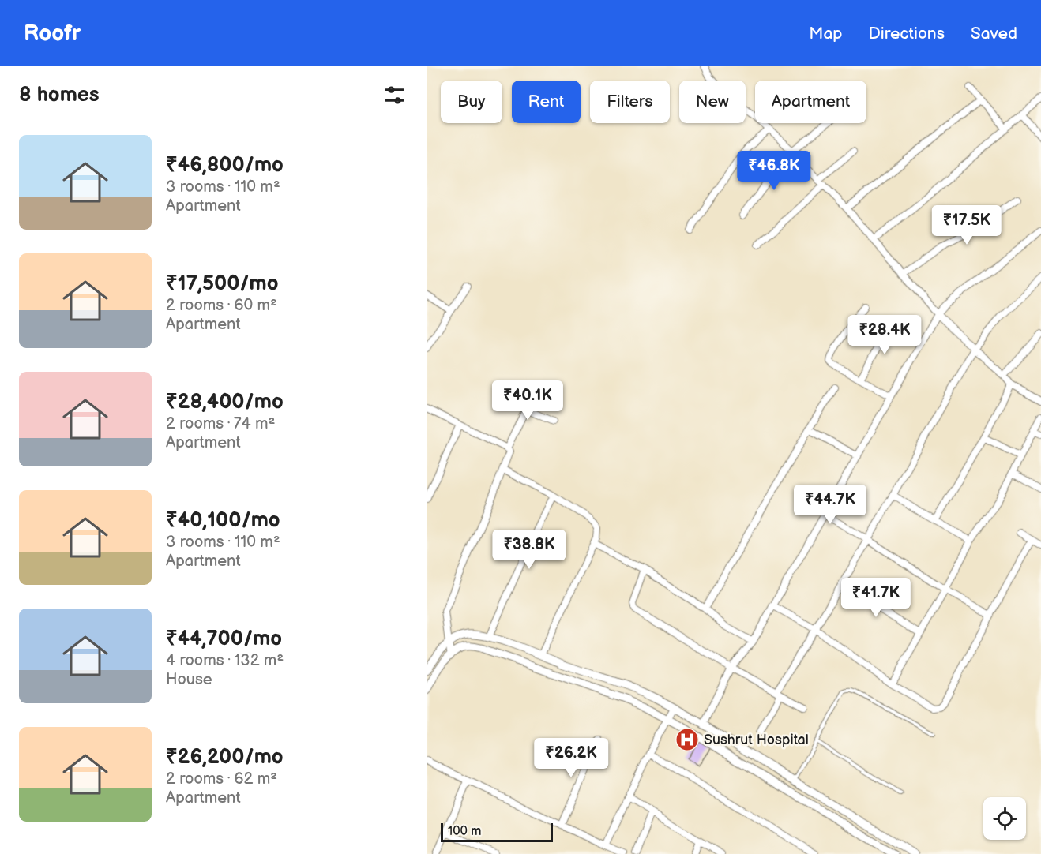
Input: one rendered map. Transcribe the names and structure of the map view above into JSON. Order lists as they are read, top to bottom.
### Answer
{
  "places": {
    "hospital": ["Sushrut Hospital"]
  },
  "scale_bar": "100 m",
  "page": {
    "header": "Roofr",
    "nav": ["Map", "Directions", "Saved"],
    "heading": "8 homes",
    "chip": [
      "Buy",
      "Rent",
      "Filters",
      "New",
      "Apartment"
    ],
    "list": [
      {
        "name": "₹46,800/mo",
        "note": "3 rooms · 110 m² · Apartment"
      },
      {
        "name": "₹17,500/mo",
        "note": "2 rooms · 60 m² · Apartment"
      },
      {
        "name": "₹28,400/mo",
        "note": "2 rooms · 74 m² · Apartment"
      },
      {
        "name": "₹40,100/mo",
        "note": "3 rooms · 110 m² · Apartment"
      },
      {
        "name": "₹44,700/mo",
        "note": "4 rooms · 132 m² · House"
      },
      {
        "name": "₹26,200/mo",
        "note": "2 rooms · 62 m² · Apartment"
      }
    ],
    "price": [
      "₹46.8K",
      "₹17.5K",
      "₹28.4K",
      "₹40.1K",
      "₹44.7K",
      "₹38.8K",
      "₹41.7K",
      "₹26.2K"
    ],
    "scale": "100 m"
  }
}
